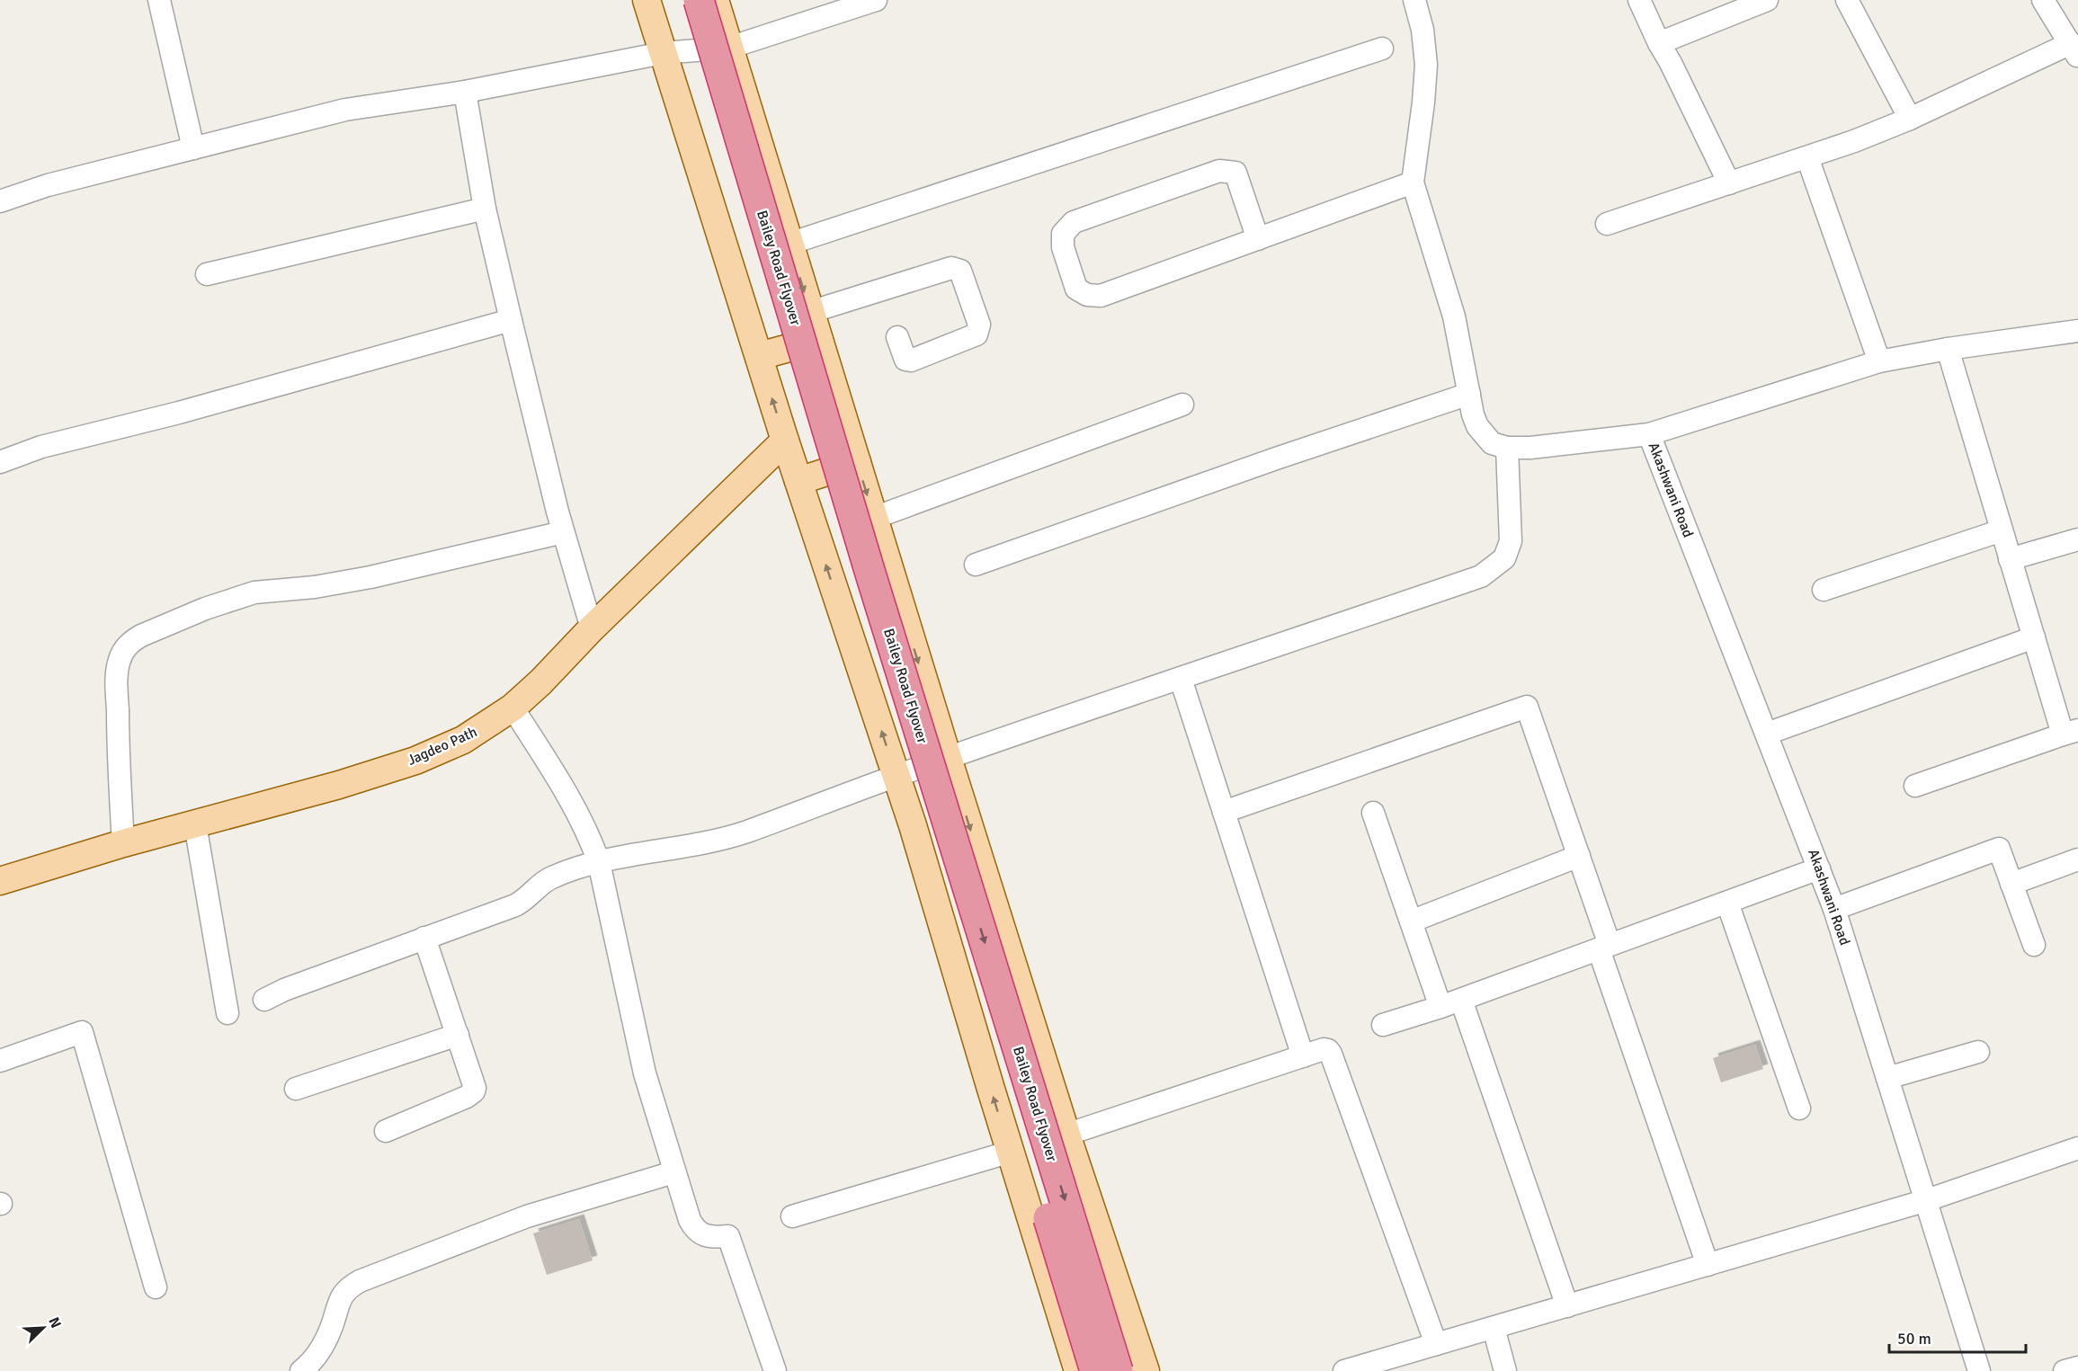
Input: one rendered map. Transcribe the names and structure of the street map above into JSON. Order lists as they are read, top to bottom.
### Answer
{
  "streets": {
    "highway": ["Bailey Road Flyover"],
    "main road": ["Jagdeo Path"],
    "street": ["Akashwani Road"]
  },
  "scale_bar": "50 m",
  "north": "top right"
}
